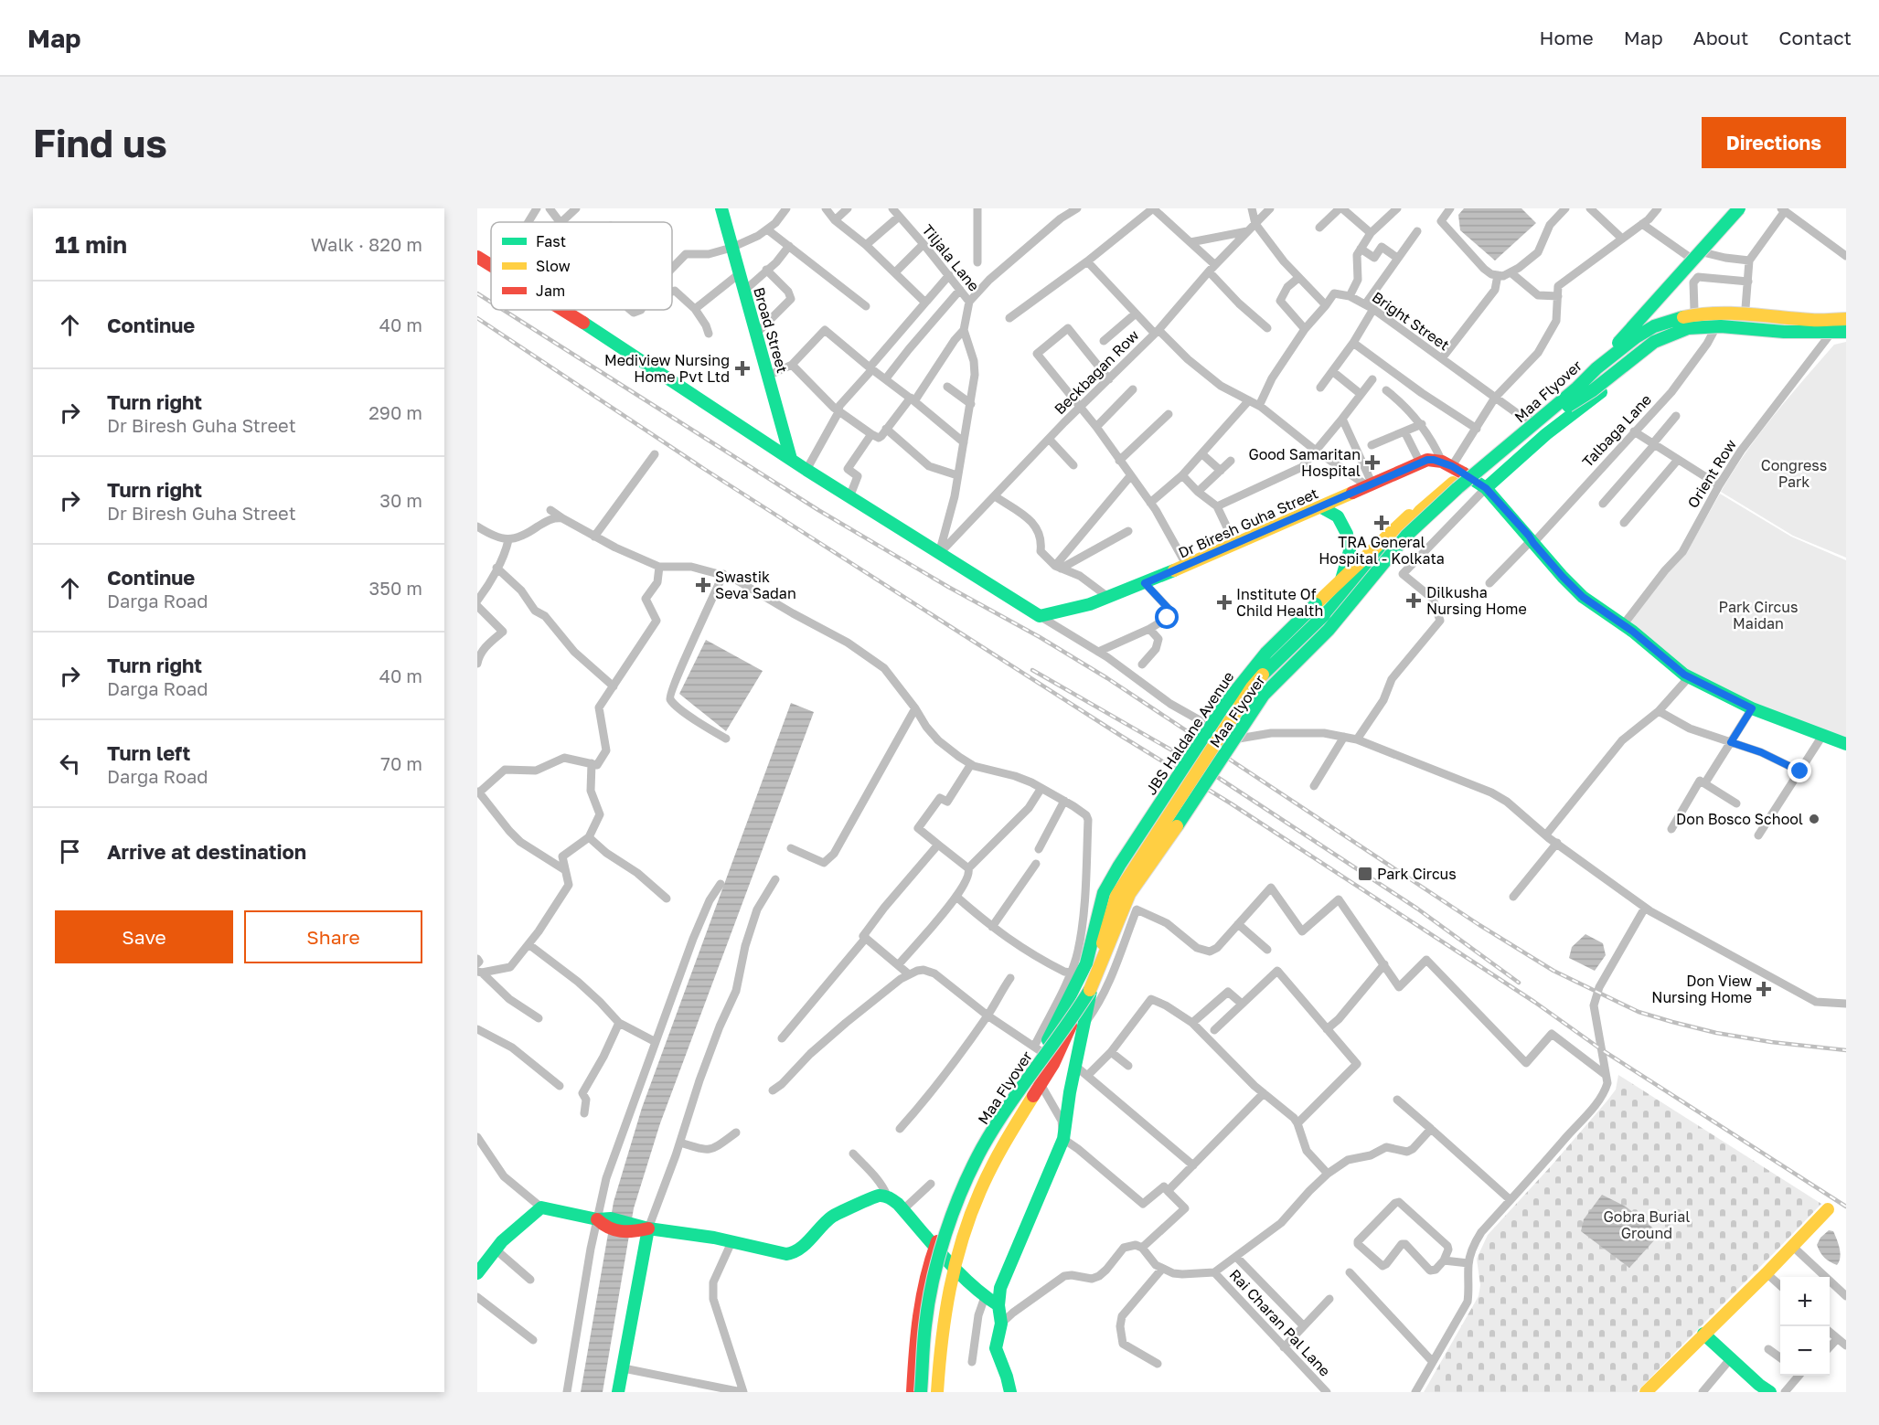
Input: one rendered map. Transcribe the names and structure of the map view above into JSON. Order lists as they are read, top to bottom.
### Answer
{
  "streets": {
    "main road": ["Broad Street", "Maa Flyover", "Dr Biresh Guha Street"],
    "street": [
      "Tiljala Lane",
      "Bright Street",
      "Beckbagan Row",
      "Talbaga Lane",
      "Orient Row",
      "Rai Charan Pal Lane"
    ]
  },
  "crossings": [
    ["Tiljala Lane", "Beckbagan Row"],
    ["Maa Flyover", "Talbaga Lane"],
    ["Maa Flyover", "Orient Row"]
  ],
  "parks": ["Congress Park", "Park Circus Maidan", "Gobra Burial Ground"],
  "places": {
    "health": [
      "Mediview Nursing Home Pvt Ltd",
      "Good Samaritan Hospital",
      "TRA General Hospital - Kolkata",
      "Swastik Seva Sadan",
      "Dilkusha Nursing Home",
      "Institute Of Child Health",
      "Don View Nursing Home"
    ],
    "other": ["Don Bosco School"],
    "transit": ["Park Circus"]
  },
  "legend": ["Fast", "Slow", "Jam"],
  "page": {
    "header": "Map",
    "nav": [
      "Home",
      "Map",
      "About",
      "Contact"
    ],
    "buttons": [
      "Directions",
      ["Save", "Share"]
    ],
    "title": "Find us",
    "heading": ["11 min", "Walk · 820 m"],
    "list": [
      ["Continue", "40 m"],
      ["Turn right", "Dr Biresh Guha Street", "290 m"],
      ["Turn right", "Dr Biresh Guha Street", "30 m"],
      ["Continue", "Darga Road", "350 m"],
      ["Turn right", "Darga Road", "40 m"],
      ["Turn left", "Darga Road", "70 m"],
      "Arrive at destination"
    ],
    "map_buttons": ["+", "−"]
  }
}
